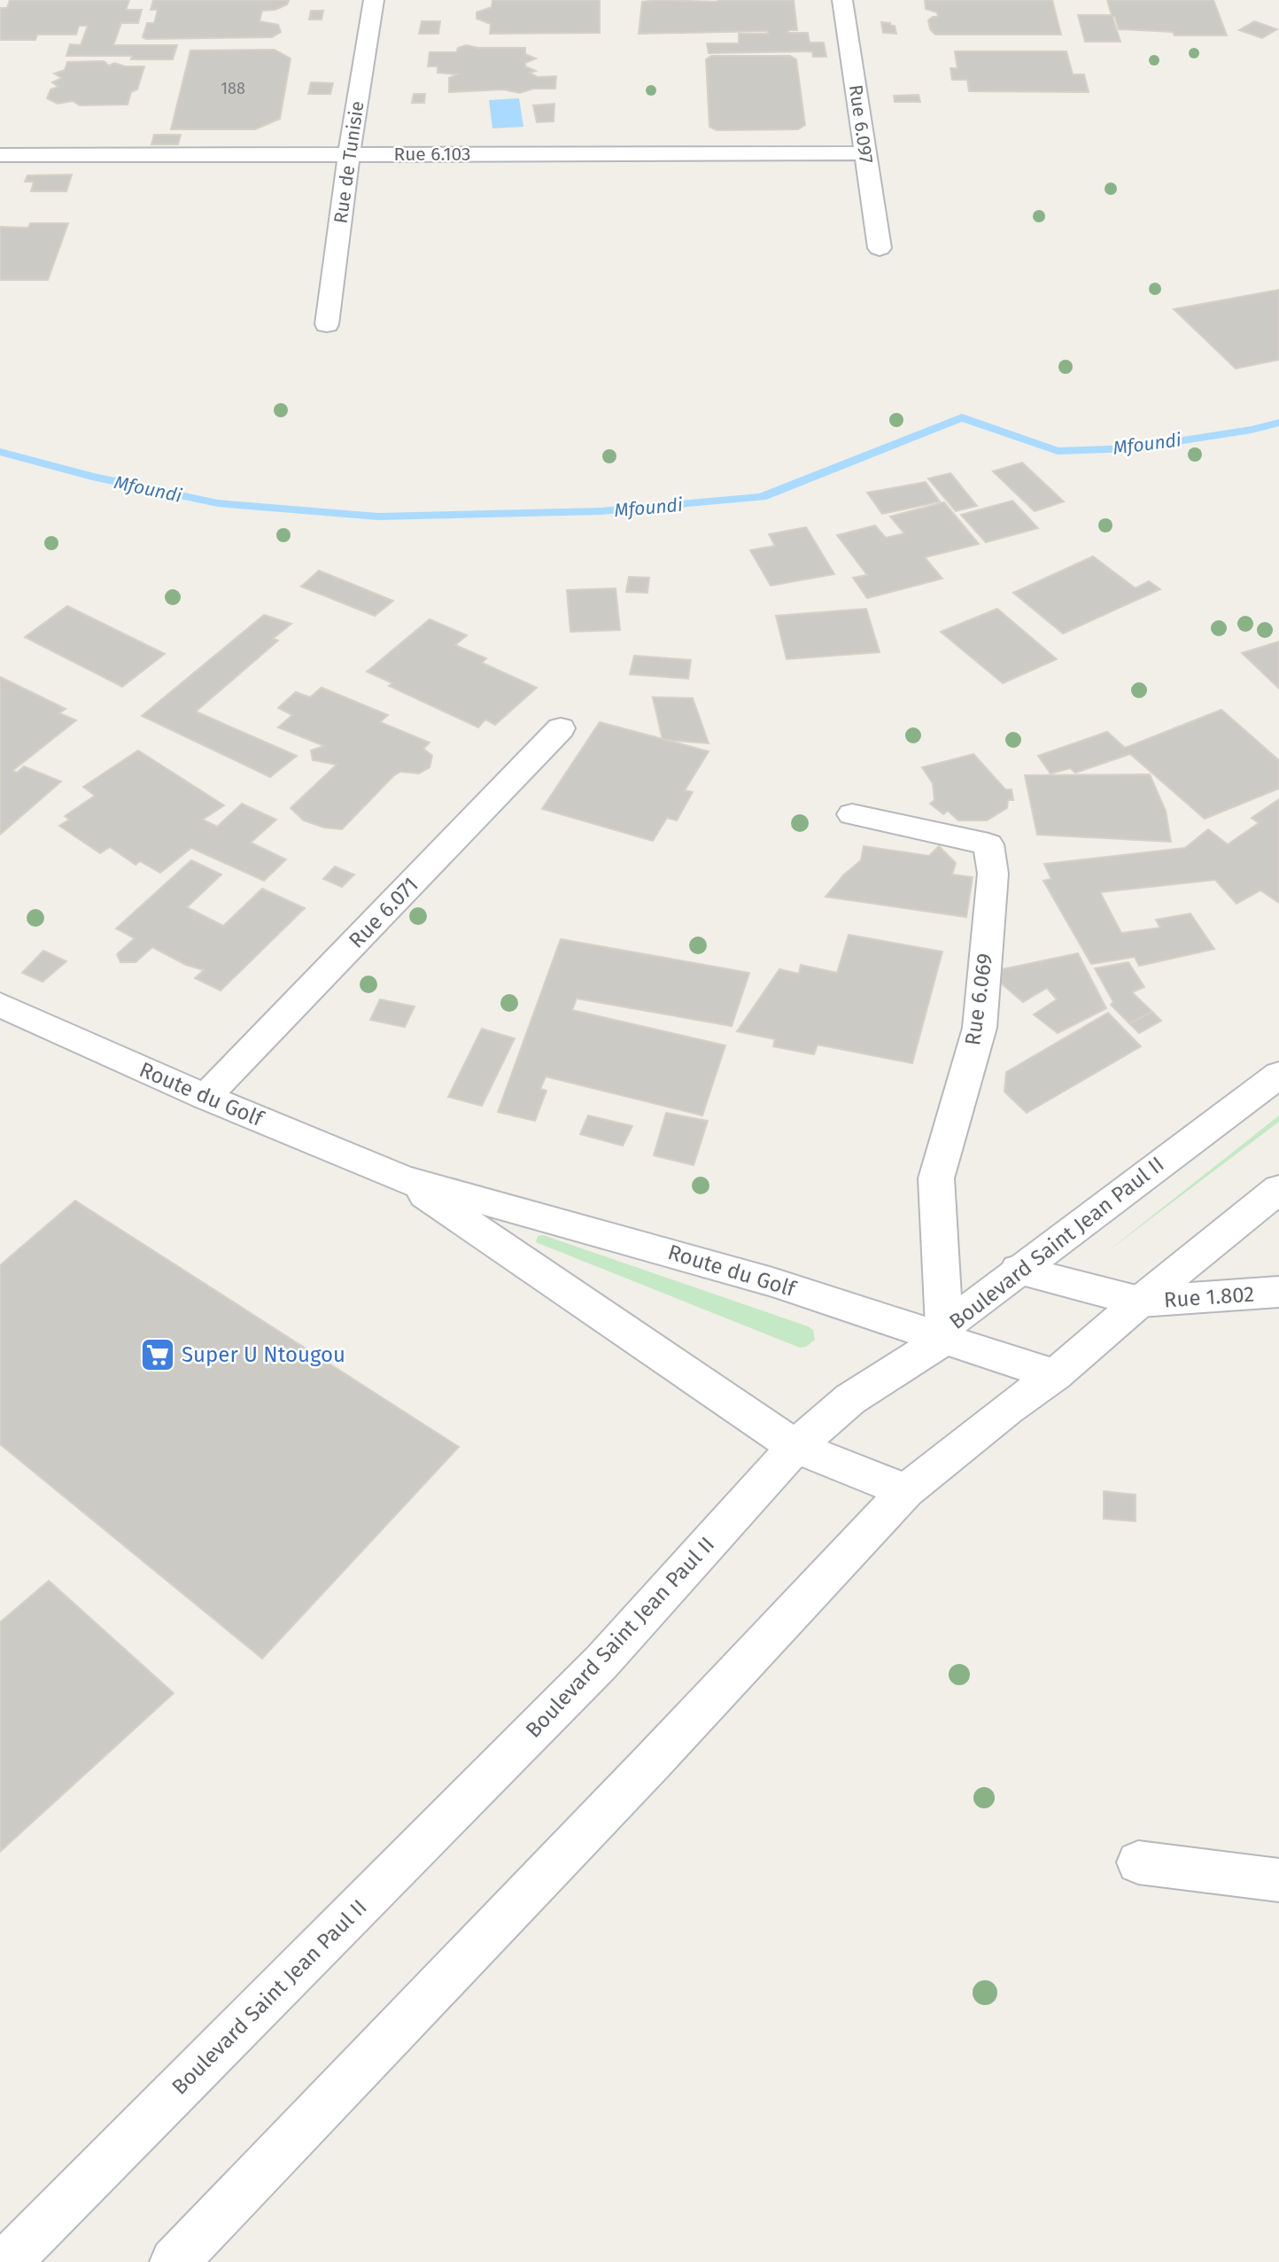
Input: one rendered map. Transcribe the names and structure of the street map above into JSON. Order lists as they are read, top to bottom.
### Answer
{
  "streets": {
    "street": [
      "Rue 6.097",
      "Rue 6.103",
      "Rue de Tunisie",
      "Rue 6.071",
      "Rue 6.069",
      "Route du Golf",
      "Boulevard Saint Jean Paul II",
      "Rue 1.802"
    ]
  },
  "crossings": [
    ["Rue 6.097", "Rue 6.103"],
    ["Rue 6.103", "Rue de Tunisie"],
    ["Rue 6.071", "Route du Golf"],
    ["Rue 6.069", "Route du Golf"],
    ["Rue 6.069", "Boulevard Saint Jean Paul II"],
    ["Route du Golf", "Boulevard Saint Jean Paul II"],
    ["Boulevard Saint Jean Paul II", "Rue 1.802"]
  ],
  "water": ["Mfoundi"],
  "places": {
    "supermarket": ["Super U Ntougou"]
  },
  "house_numbers": ["188"]
}
